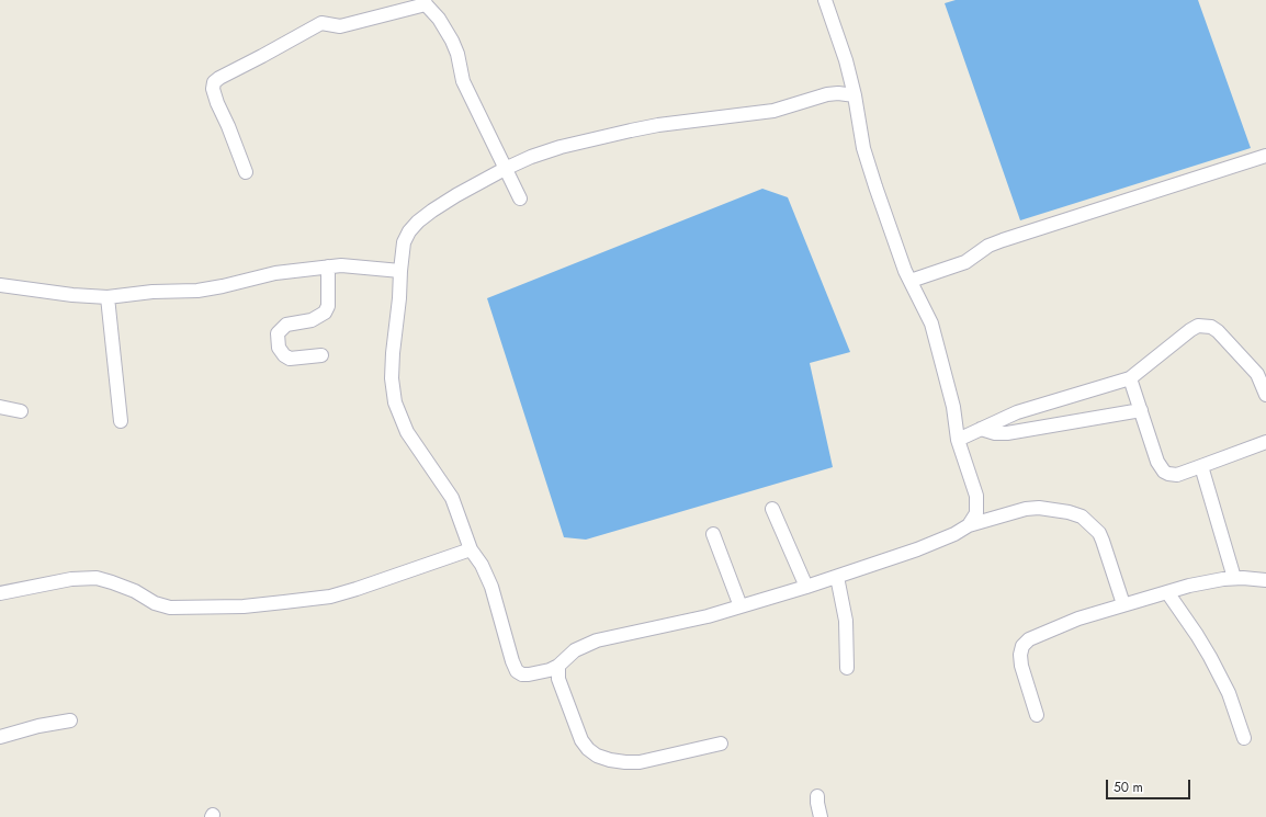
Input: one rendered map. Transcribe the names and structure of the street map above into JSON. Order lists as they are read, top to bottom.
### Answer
{
  "scale_bar": "50 m"
}
